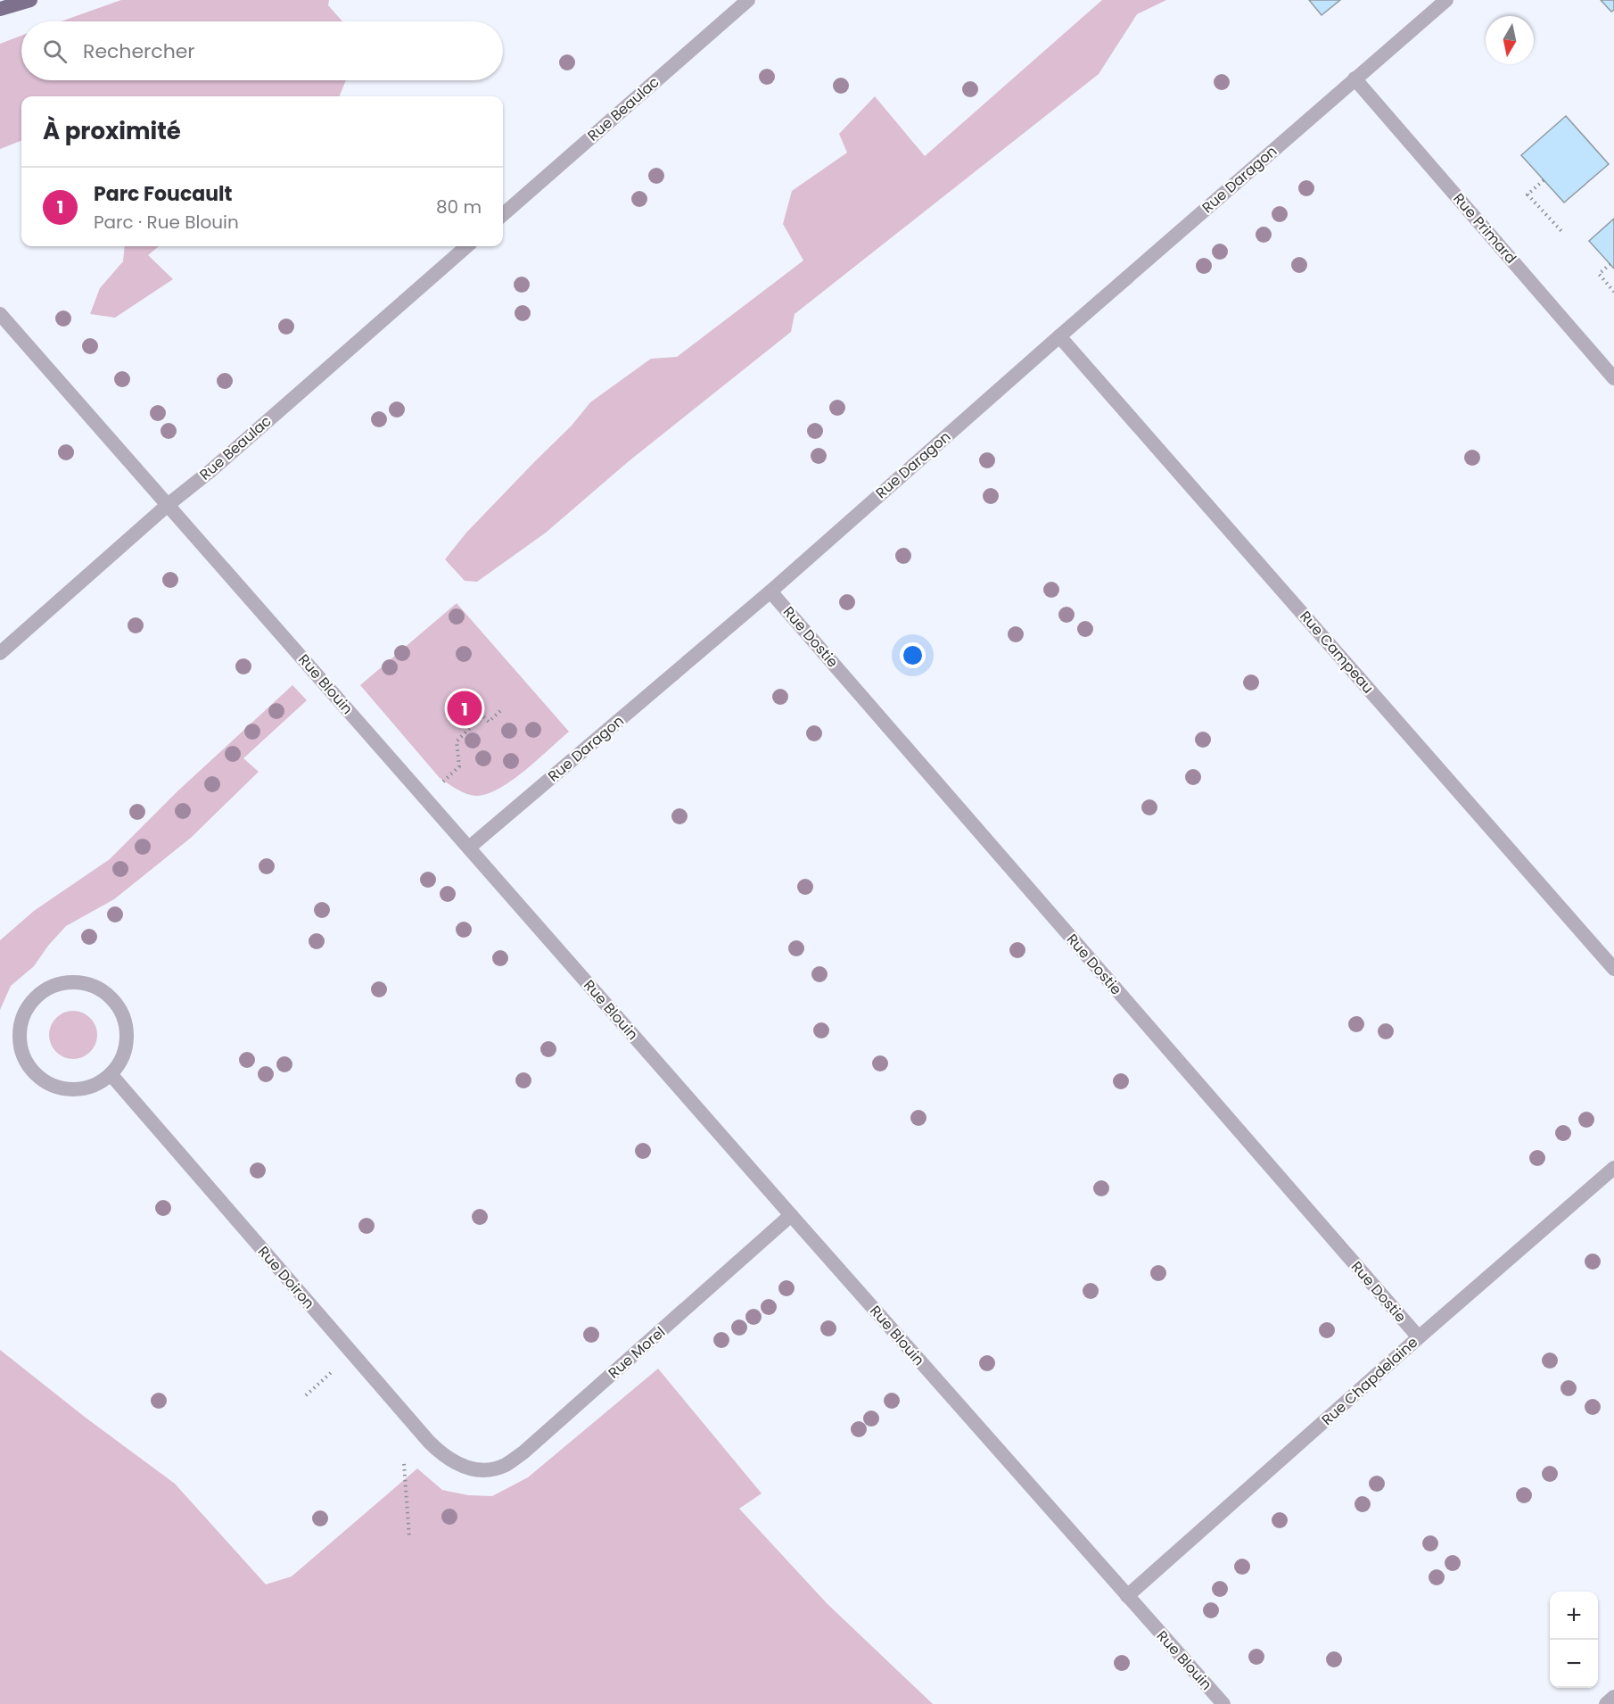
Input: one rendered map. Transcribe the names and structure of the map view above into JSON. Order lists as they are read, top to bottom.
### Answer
{
  "streets": {
    "street": [
      "Rue Beaulac",
      "Rue Daragon",
      "Rue Primard",
      "Rue Dostie",
      "Rue Campeau",
      "Rue Blouin",
      "Rue Doiron",
      "Rue Morel",
      "Rue Chapdelaine"
    ]
  },
  "crossings": [
    ["Rue Beaulac", "Rue Blouin"],
    ["Rue Daragon", "Rue Primard"],
    ["Rue Daragon", "Rue Dostie"],
    ["Rue Daragon", "Rue Campeau"],
    ["Rue Daragon", "Rue Blouin"],
    ["Rue Dostie", "Rue Chapdelaine"],
    ["Rue Blouin", "Rue Morel"],
    ["Rue Blouin", "Rue Chapdelaine"],
    ["Rue Doiron", "Rue Morel"]
  ],
  "north": "bottom",
  "page": {
    "search": "Rechercher",
    "heading": "À proximité",
    "list": [
      {
        "mark": "1",
        "name": "Parc Foucault",
        "note": "Parc · Rue Blouin",
        "value": "80 m"
      }
    ],
    "pins": "1",
    "map_buttons": ["+", "−"]
  }
}
